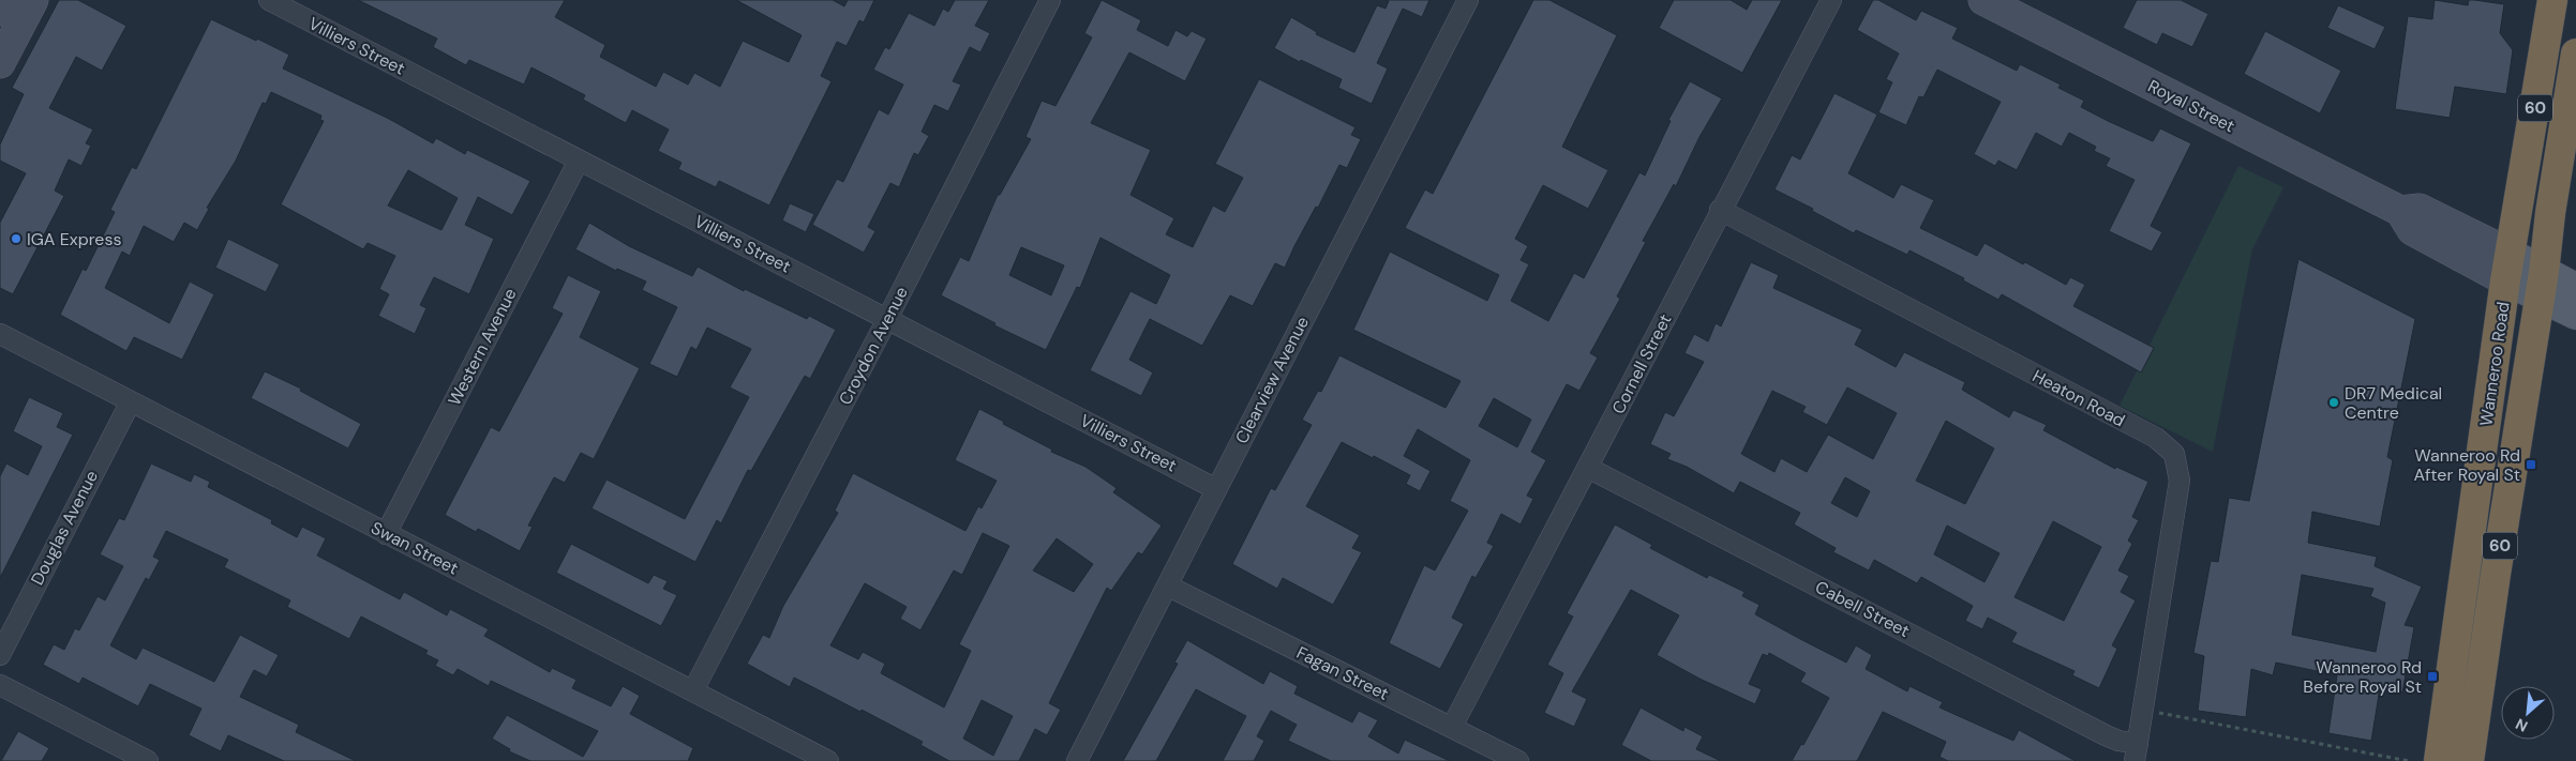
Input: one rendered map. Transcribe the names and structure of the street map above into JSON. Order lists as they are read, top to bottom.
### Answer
{
  "streets": {
    "highway": ["60", "Wanneroo Road"],
    "main road": ["Royal Street"],
    "street": [
      "Villiers Street",
      "Croydon Avenue",
      "Western Avenue",
      "Cornell Street",
      "Clearview Avenue",
      "Heaton Road",
      "Douglas Avenue",
      "Swan Street",
      "Cabell Street",
      "Fagan Street"
    ]
  },
  "crossings": [
    ["Villiers Street", "Croydon Avenue"],
    ["Villiers Street", "Western Avenue"],
    ["Villiers Street", "Clearview Avenue"],
    ["Royal Street", "Wanneroo Road"],
    ["Croydon Avenue", "Swan Street"],
    ["Western Avenue", "Swan Street"],
    ["Cornell Street", "Heaton Road"],
    ["Cornell Street", "Cabell Street"],
    ["Cornell Street", "Fagan Street"],
    ["Clearview Avenue", "Fagan Street"],
    ["Heaton Road", "Cabell Street"],
    ["Douglas Avenue", "Swan Street"]
  ],
  "places": {
    "other": ["IGA Express", "DR7 Medical Centre"],
    "transit": ["Wanneroo Rd After Royal St", "Wanneroo Rd Before Royal St"]
  },
  "north": "bottom left"
}
